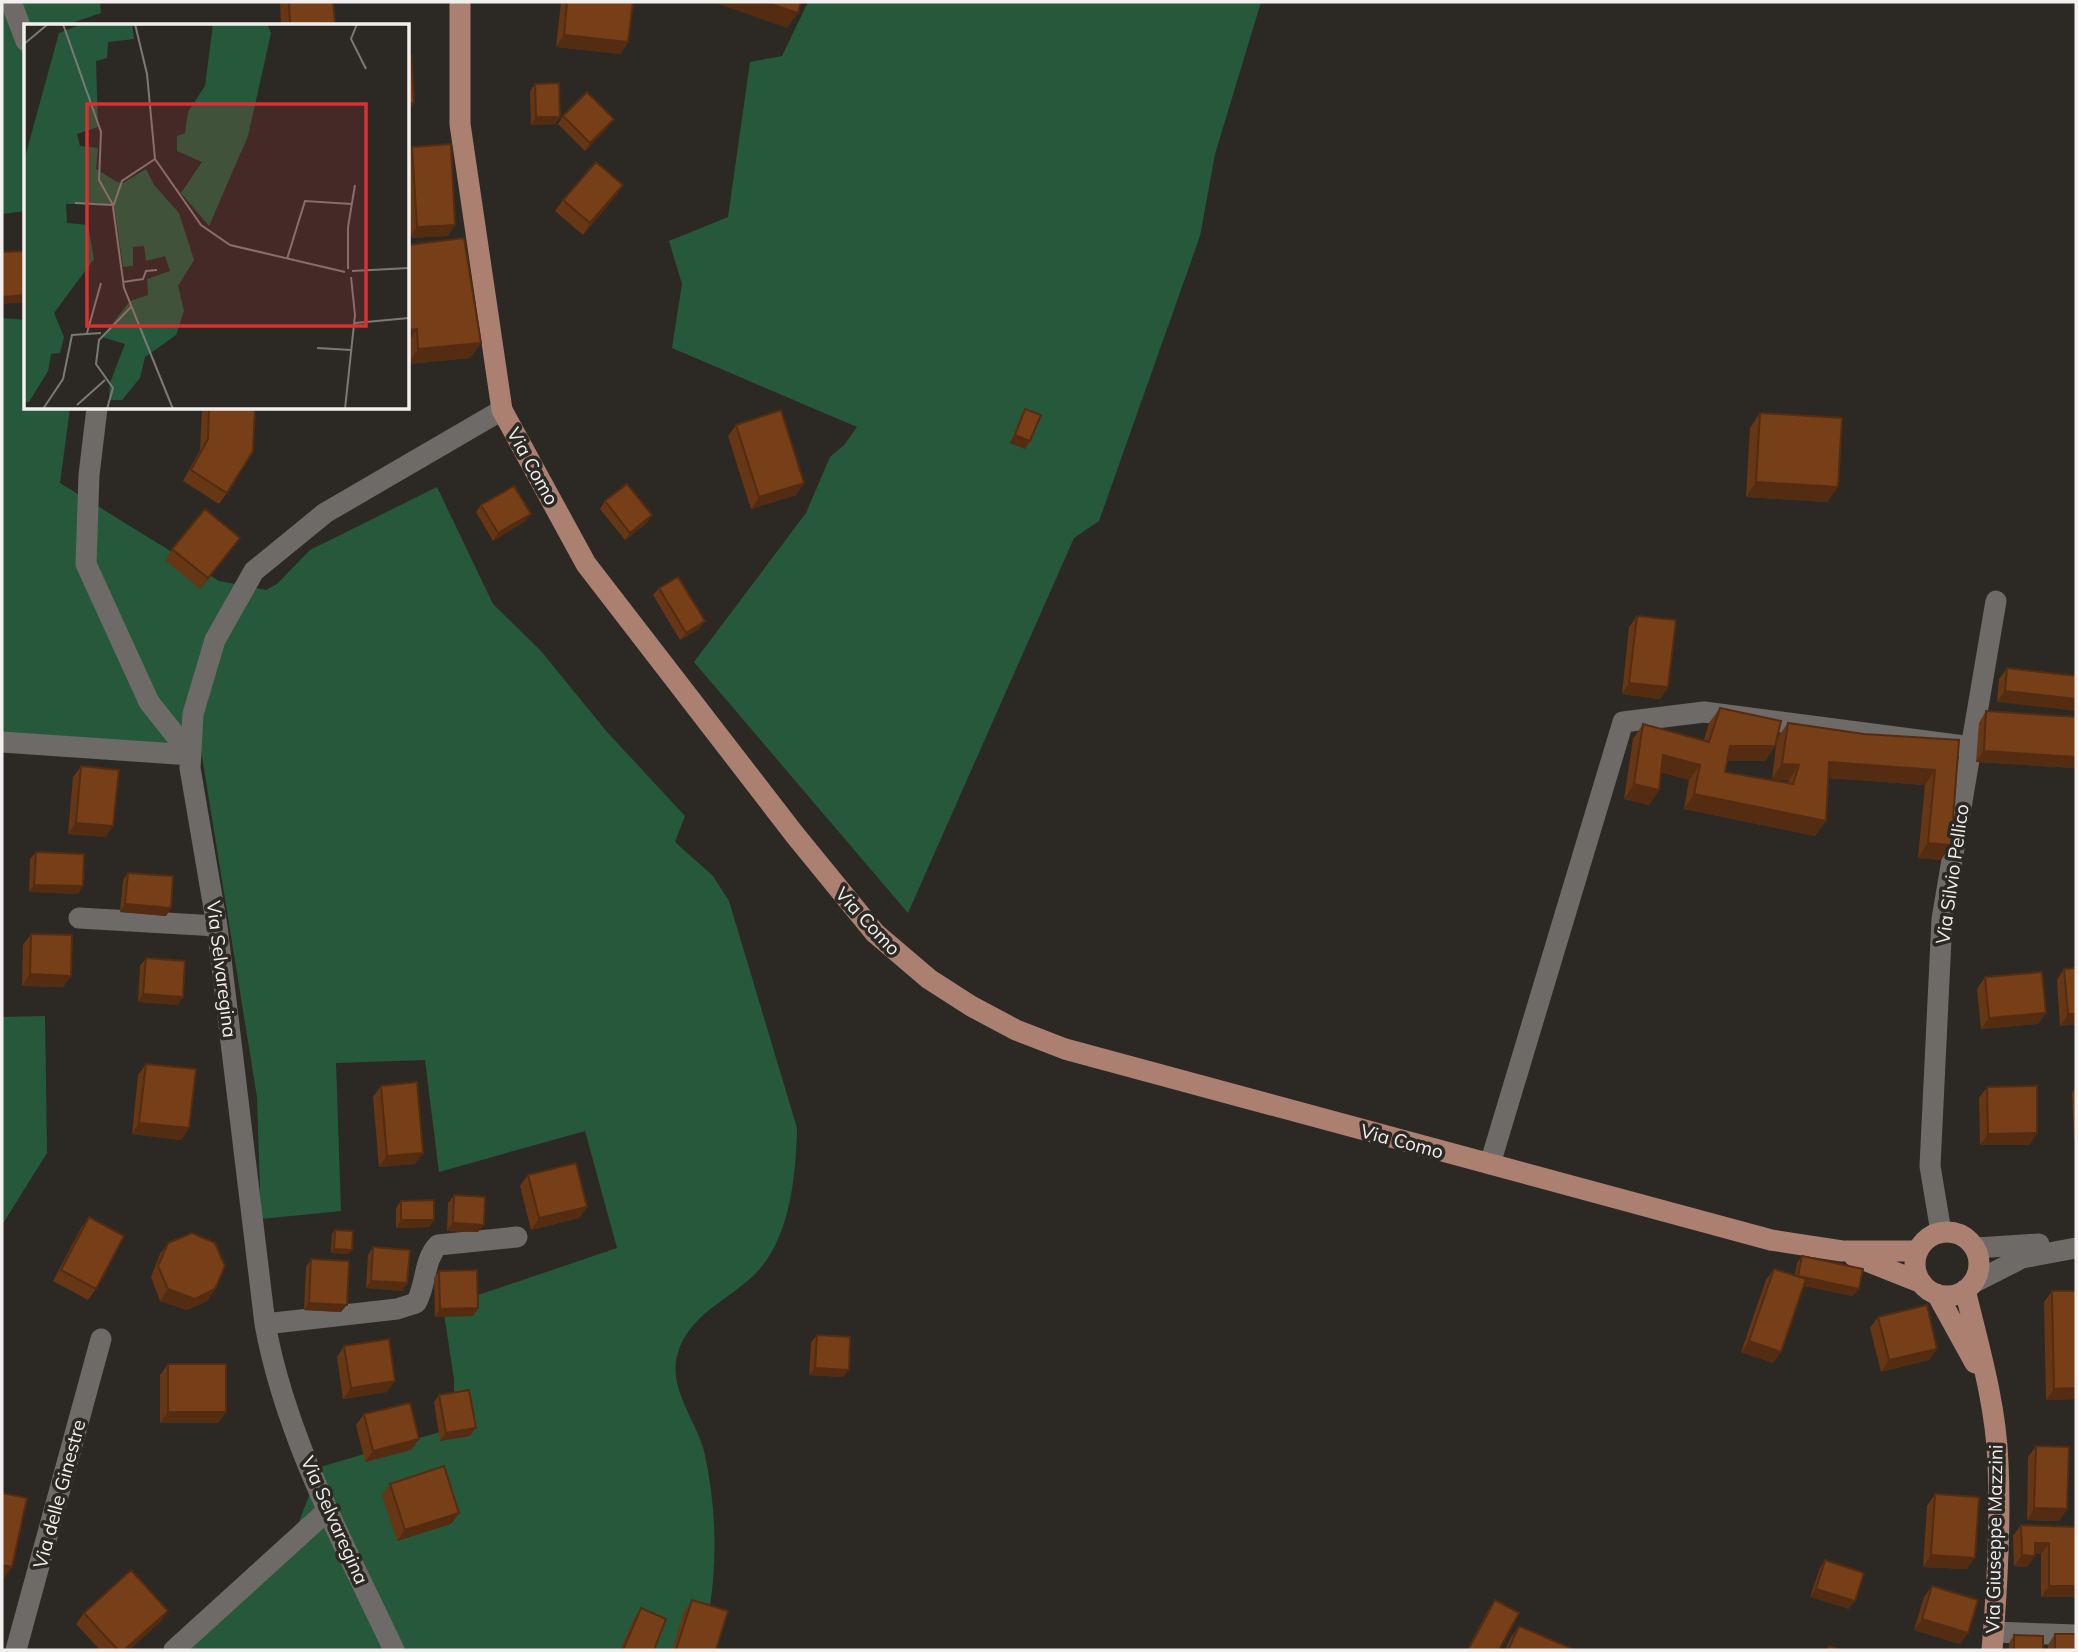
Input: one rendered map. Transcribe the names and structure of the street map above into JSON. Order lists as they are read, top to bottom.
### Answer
{
  "streets": {
    "main road": ["Via Como", "Via Giuseppe Mazzini"],
    "street": ["Via Silvio Pellico", "Via Selvaregina", "Via delle Ginestre"]
  },
  "crossings": [
    ["Via Como", "Via Silvio Pellico"],
    ["Via Como", "Via Selvaregina"],
    ["Via Como", "Via Giuseppe Mazzini"],
    ["Via Silvio Pellico", "Via Giuseppe Mazzini"]
  ]
}
